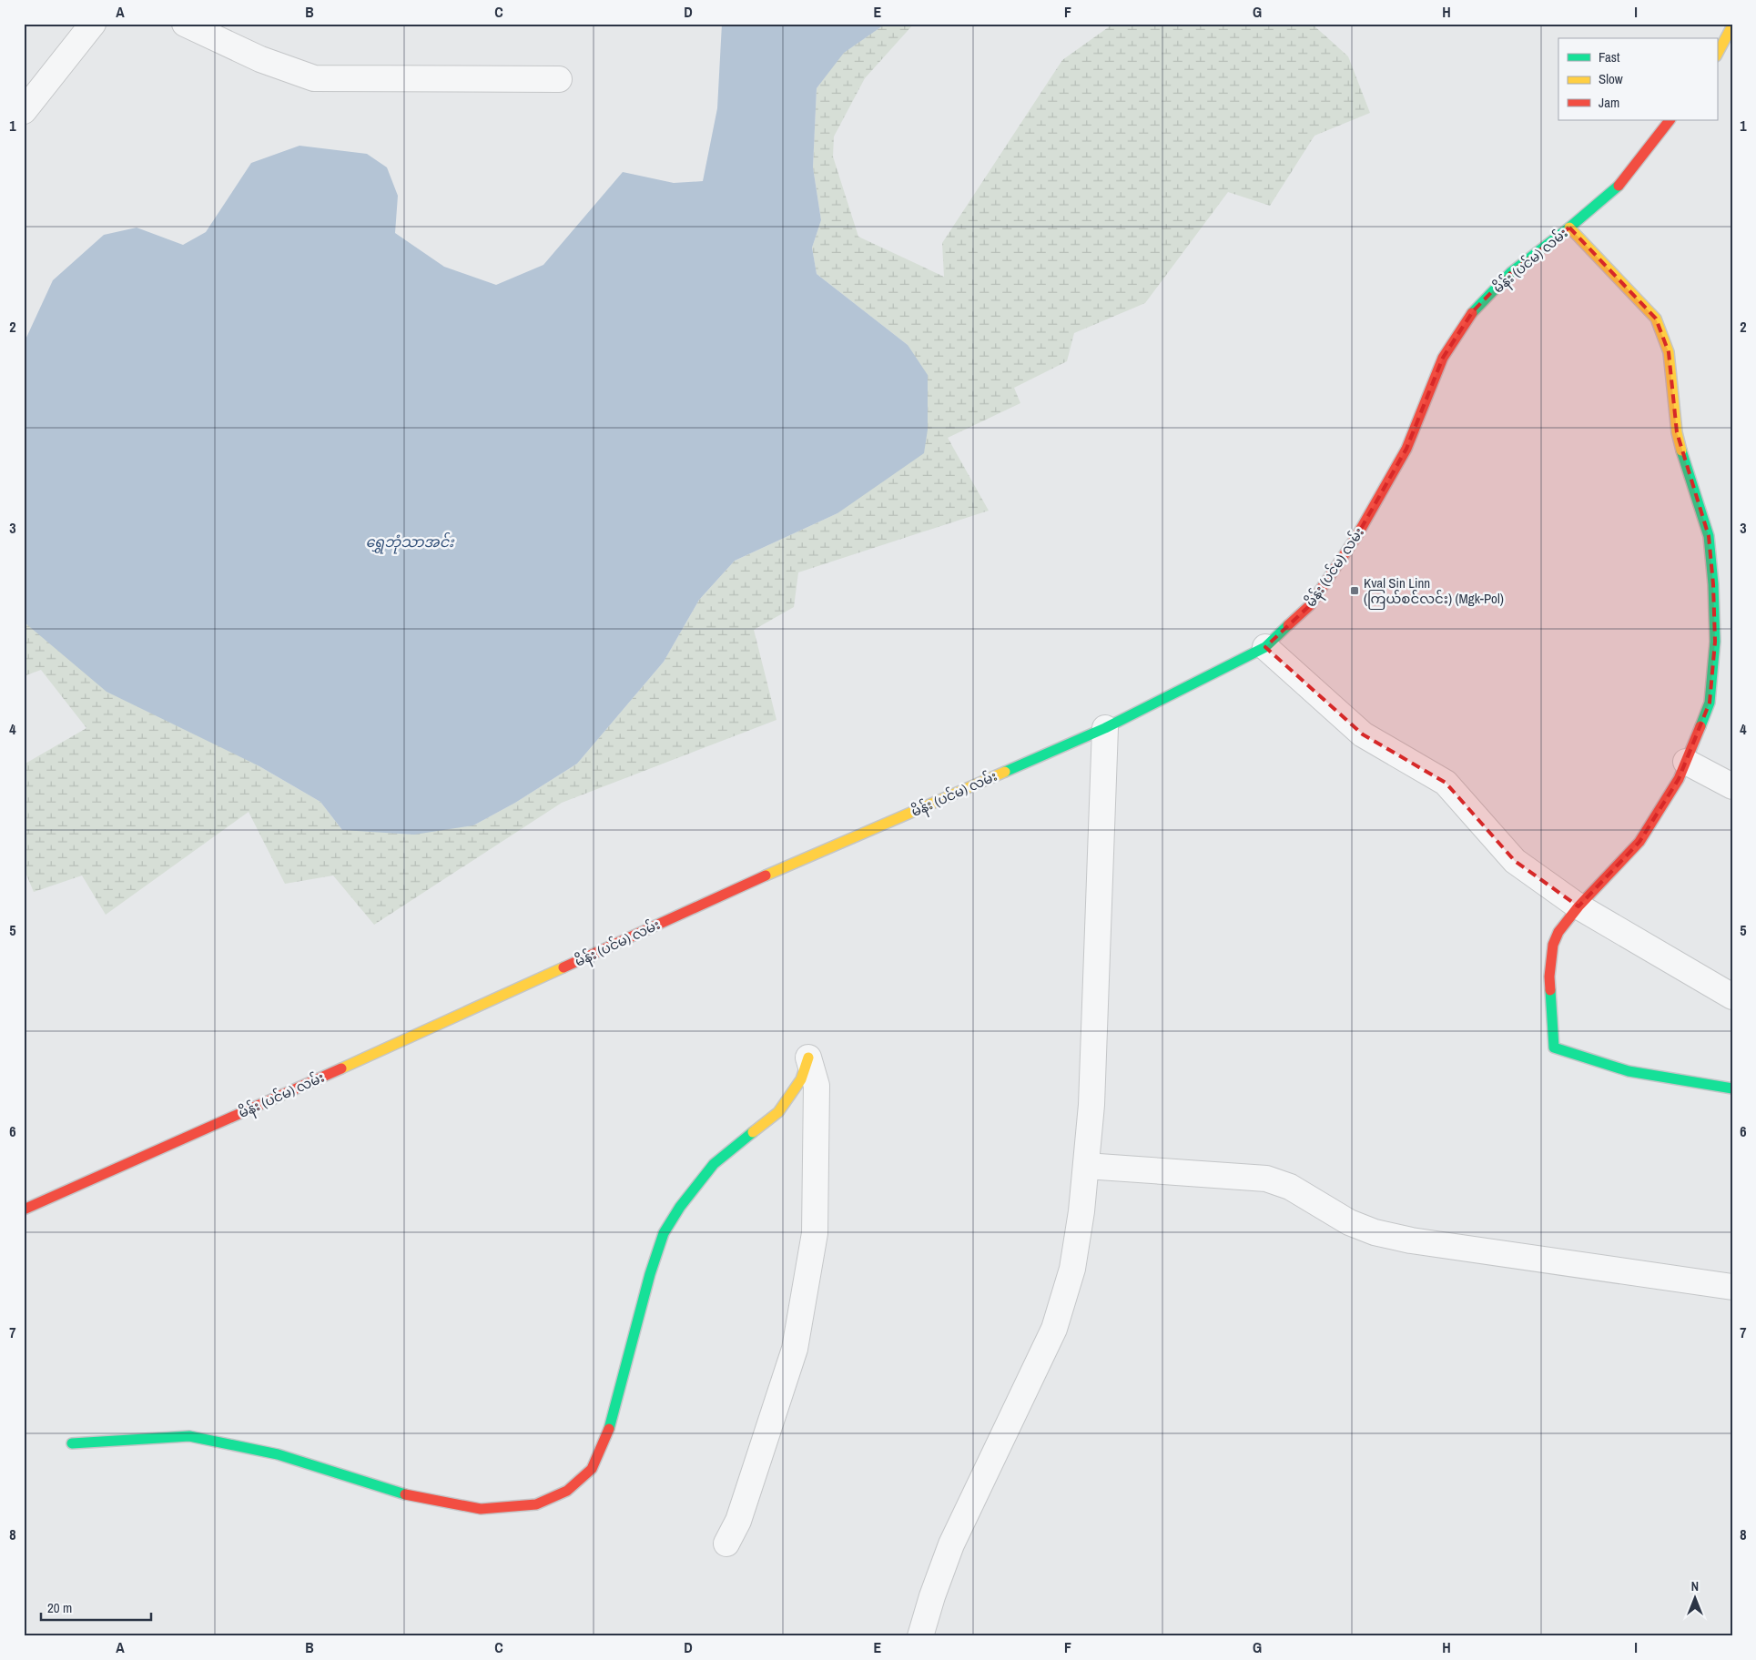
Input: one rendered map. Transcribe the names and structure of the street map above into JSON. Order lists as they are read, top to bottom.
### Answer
{
  "streets": {
    "street": ["မိန်း (ပင်မ) လမ်း"]
  },
  "water": ["ရွှေဘုံသာအင်း"],
  "places": {
    "transit": ["Kyal Sin Linn (ကြယ်စင်လင်း) (Mgk-Pol)"]
  },
  "legend": ["Fast", "Slow", "Jam"],
  "scale_bar": "20 m",
  "north": "top",
  "grid": {
    "columns": [
      "A",
      "B",
      "C",
      "D",
      "E",
      "F",
      "G",
      "H",
      "I"
    ],
    "rows": [
      "1",
      "2",
      "3",
      "4",
      "5",
      "6",
      "7",
      "8"
    ]
  }
}
